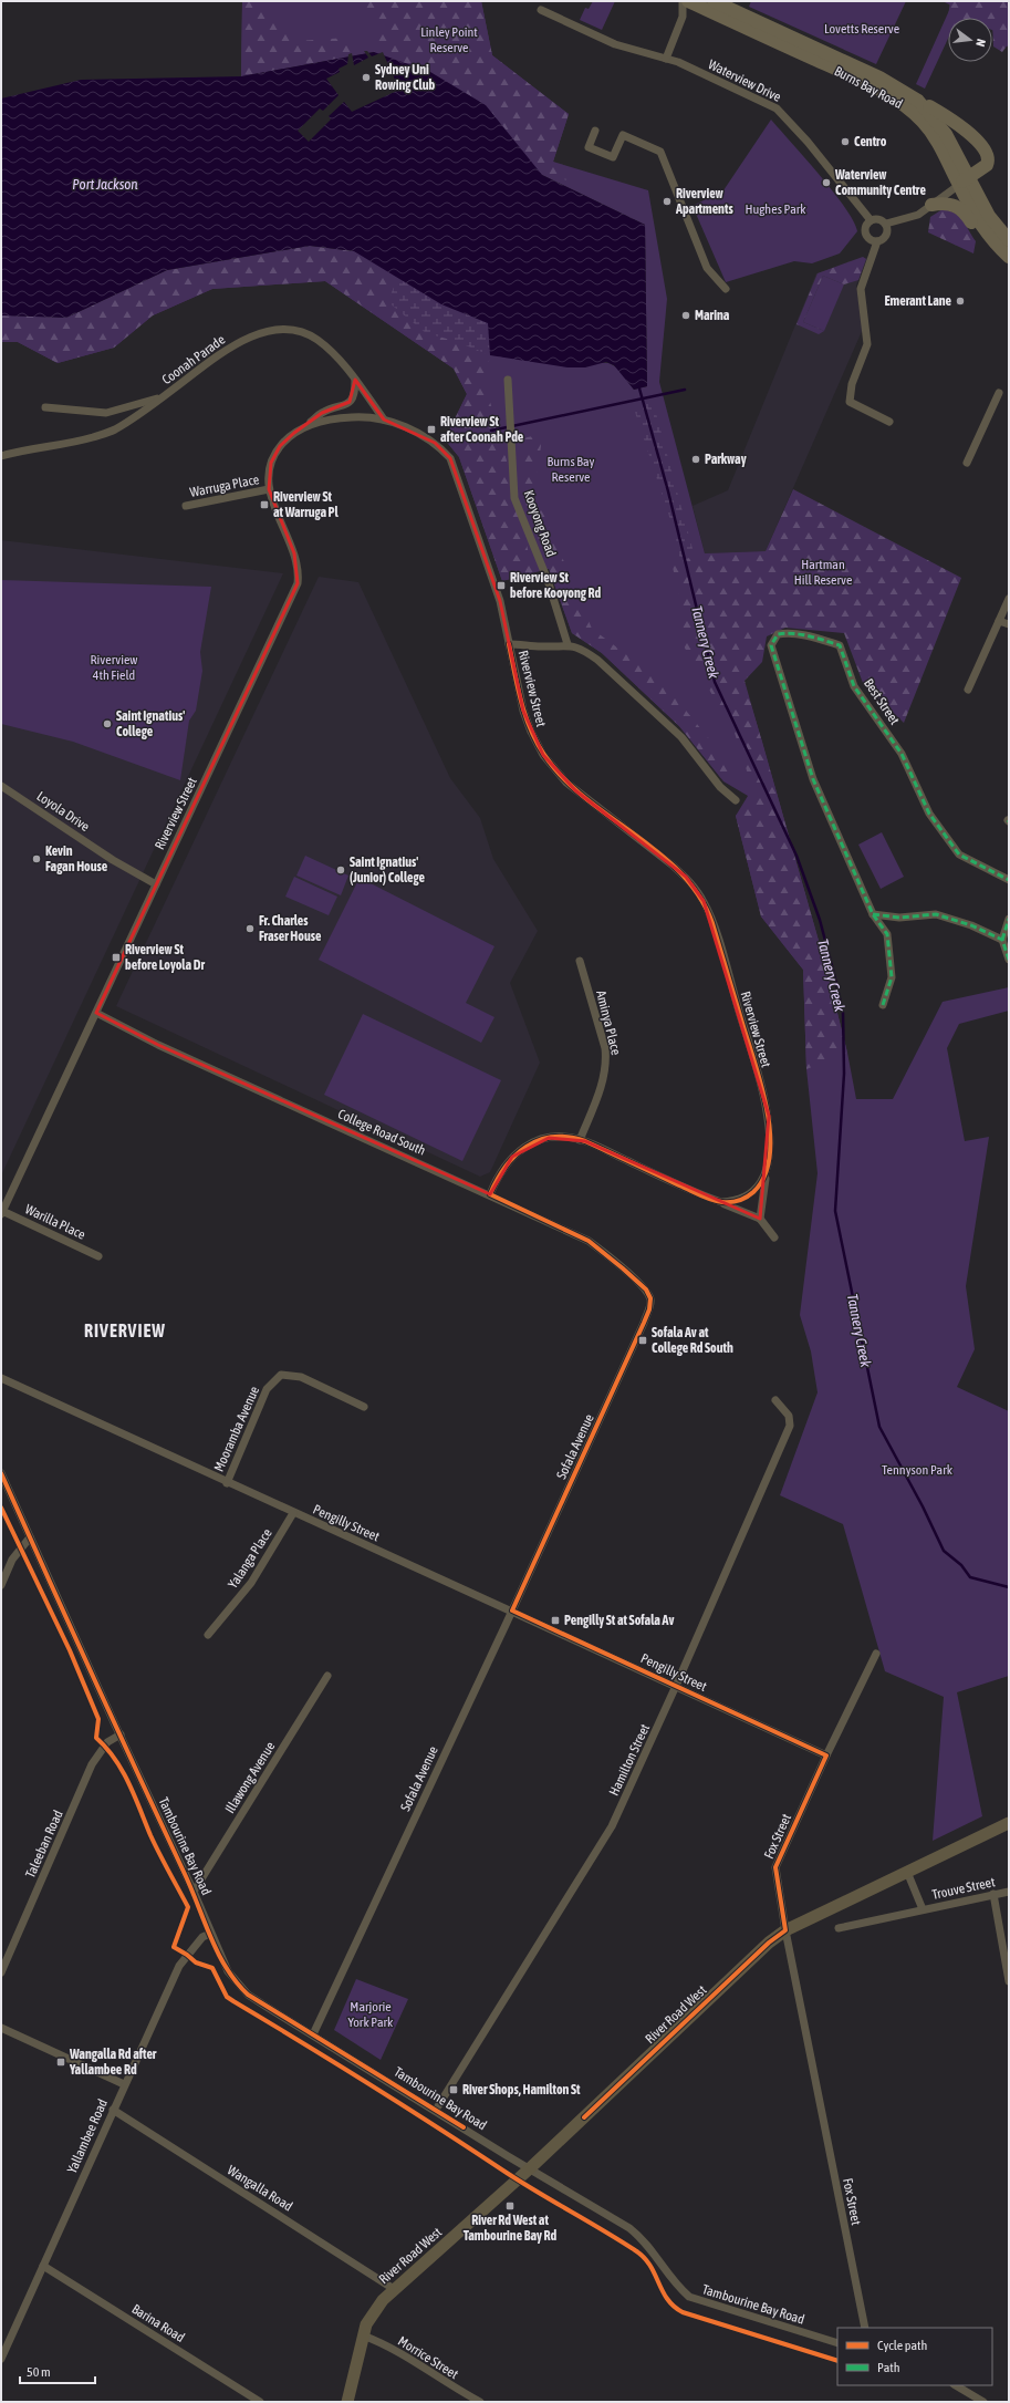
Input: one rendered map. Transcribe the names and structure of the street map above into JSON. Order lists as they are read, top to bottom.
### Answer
{
  "streets": {
    "main road": ["Burns Bay Road", "River Road West"],
    "street": [
      "Waterview Drive",
      "Coonah Parade",
      "Warruga Place",
      "Kooyong Road",
      "Riverview Street",
      "Best Street",
      "Loyola Drive",
      "Aminya Place",
      "College Road South",
      "Warilla Place",
      "Mooramba Avenue",
      "Sofala Avenue",
      "Pengilly Street",
      "Yalanga Place",
      "Hamilton Street",
      "Illawong Avenue",
      "Fox Street",
      "Taleeban Road",
      "Tambourine Bay Road",
      "Trouve Street",
      "Yallambee Road",
      "Wangalla Road",
      "Barina Road",
      "Morrice Street"
    ]
  },
  "crossings": [
    ["Coonah Parade", "Riverview Street"],
    ["Warruga Place", "Riverview Street"],
    ["Riverview Street", "Loyola Drive"],
    ["Riverview Street", "College Road South"],
    ["Riverview Street", "Warilla Place"],
    ["College Road South", "Sofala Avenue"],
    ["Mooramba Avenue", "Pengilly Street"],
    ["Sofala Avenue", "Pengilly Street"],
    ["Sofala Avenue", "Tambourine Bay Road"],
    ["Pengilly Street", "Yalanga Place"],
    ["Pengilly Street", "Hamilton Street"],
    ["Pengilly Street", "Fox Street"],
    ["Hamilton Street", "Tambourine Bay Road"],
    ["Illawong Avenue", "Tambourine Bay Road"],
    ["Fox Street", "River Road West"],
    ["Taleeban Road", "Tambourine Bay Road"],
    ["Tambourine Bay Road", "River Road West"],
    ["Tambourine Bay Road", "Yallambee Road"],
    ["Trouve Street", "River Road West"],
    ["River Road West", "Wangalla Road"],
    ["River Road West", "Morrice Street"],
    ["Yallambee Road", "Wangalla Road"],
    ["Yallambee Road", "Barina Road"]
  ],
  "districts": ["RIVERVIEW"],
  "water": ["Port Jackson", "Tannery Creek"],
  "parks": [
    "Lovetts Reserve",
    "Linley Point Reserve",
    "Hughes Park",
    "Burns Bay Reserve",
    "Hartman Hill Reserve",
    "Riverview 4th Field",
    "Tennyson Park",
    "Marjorie York Park"
  ],
  "places": {
    "other": [
      "Sydney Uni Rowing Club",
      "Centro",
      "Waterview Community Centre",
      "Riverview Apartments",
      "Emerant Lane",
      "Marina",
      "Parkway",
      "Saint Ignatius' College",
      "Kevin Fagan House",
      "Saint Ignatius' (Junior) College",
      "Fr. Charles Fraser House"
    ],
    "transit": [
      "Riverview St after Coonah Pde",
      "Riverview St at Warruga Pl",
      "Riverview St before Kooyong Rd",
      "Riverview St before Loyola Dr",
      "Sofala Av at College Rd South",
      "Pengilly St at Sofala Av",
      "Wangalla Rd after Yallambee Rd",
      "River Shops, Hamilton St",
      "River Rd West at Tambourine Bay Rd"
    ]
  },
  "legend": ["Cycle path", "Path"],
  "scale_bar": "50 m",
  "north": "right"
}
